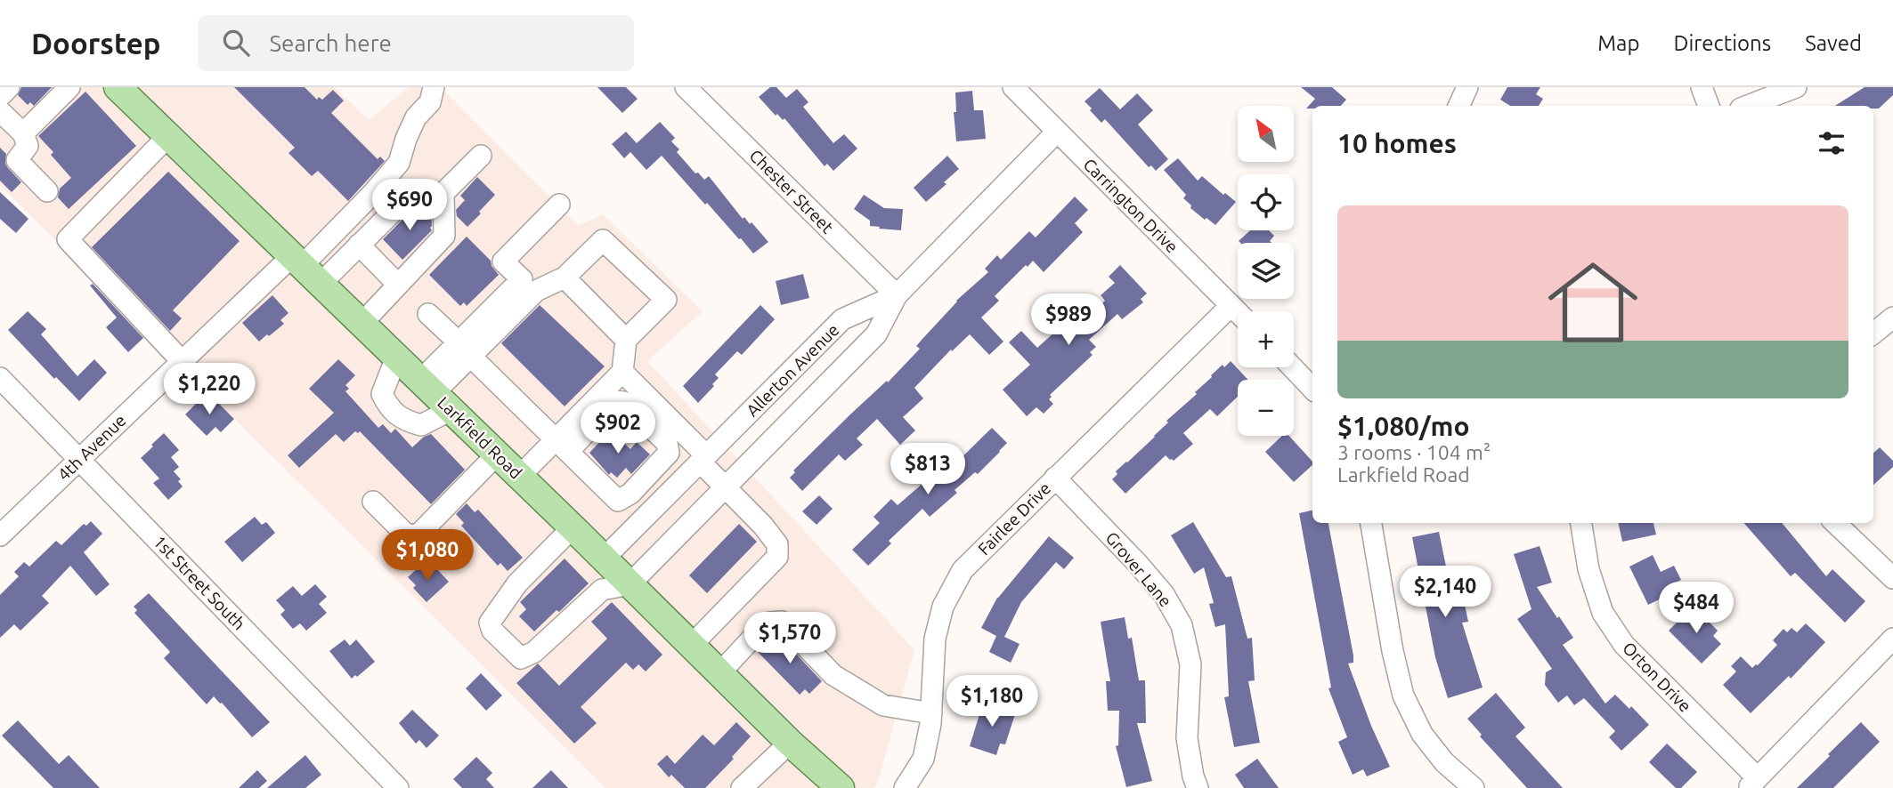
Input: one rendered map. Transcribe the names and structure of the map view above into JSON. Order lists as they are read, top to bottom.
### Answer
{
  "streets": {
    "main road": ["Larkfield Road"],
    "street": [
      "Chester Street",
      "Carrington Drive",
      "Allerton Avenue",
      "4th Avenue",
      "Fairlee Drive",
      "Grover Lane",
      "1st Street South",
      "Orton Drive"
    ]
  },
  "crossings": [
    ["Chester Street", "Allerton Avenue"],
    ["Carrington Drive", "Allerton Avenue"],
    ["Carrington Drive", "Fairlee Drive"],
    ["Allerton Avenue", "Larkfield Road"],
    ["Larkfield Road", "4th Avenue"],
    ["4th Avenue", "1st Street South"],
    ["Fairlee Drive", "Grover Lane"]
  ],
  "north": "top left",
  "page": {
    "header": "Doorstep",
    "search": "Search here",
    "nav": ["Map", "Directions", "Saved"],
    "map_buttons": ["+", "−"],
    "heading": "10 homes",
    "price": [
      "$690",
      "$989",
      "$1,220",
      "$902",
      "$813",
      "$1,080",
      "$2,140",
      "$484",
      "$1,570",
      "$1,180"
    ],
    "list": [
      {
        "name": "$1,080/mo",
        "note": "3 rooms · 104 m² · Larkfield Road"
      }
    ]
  }
}
